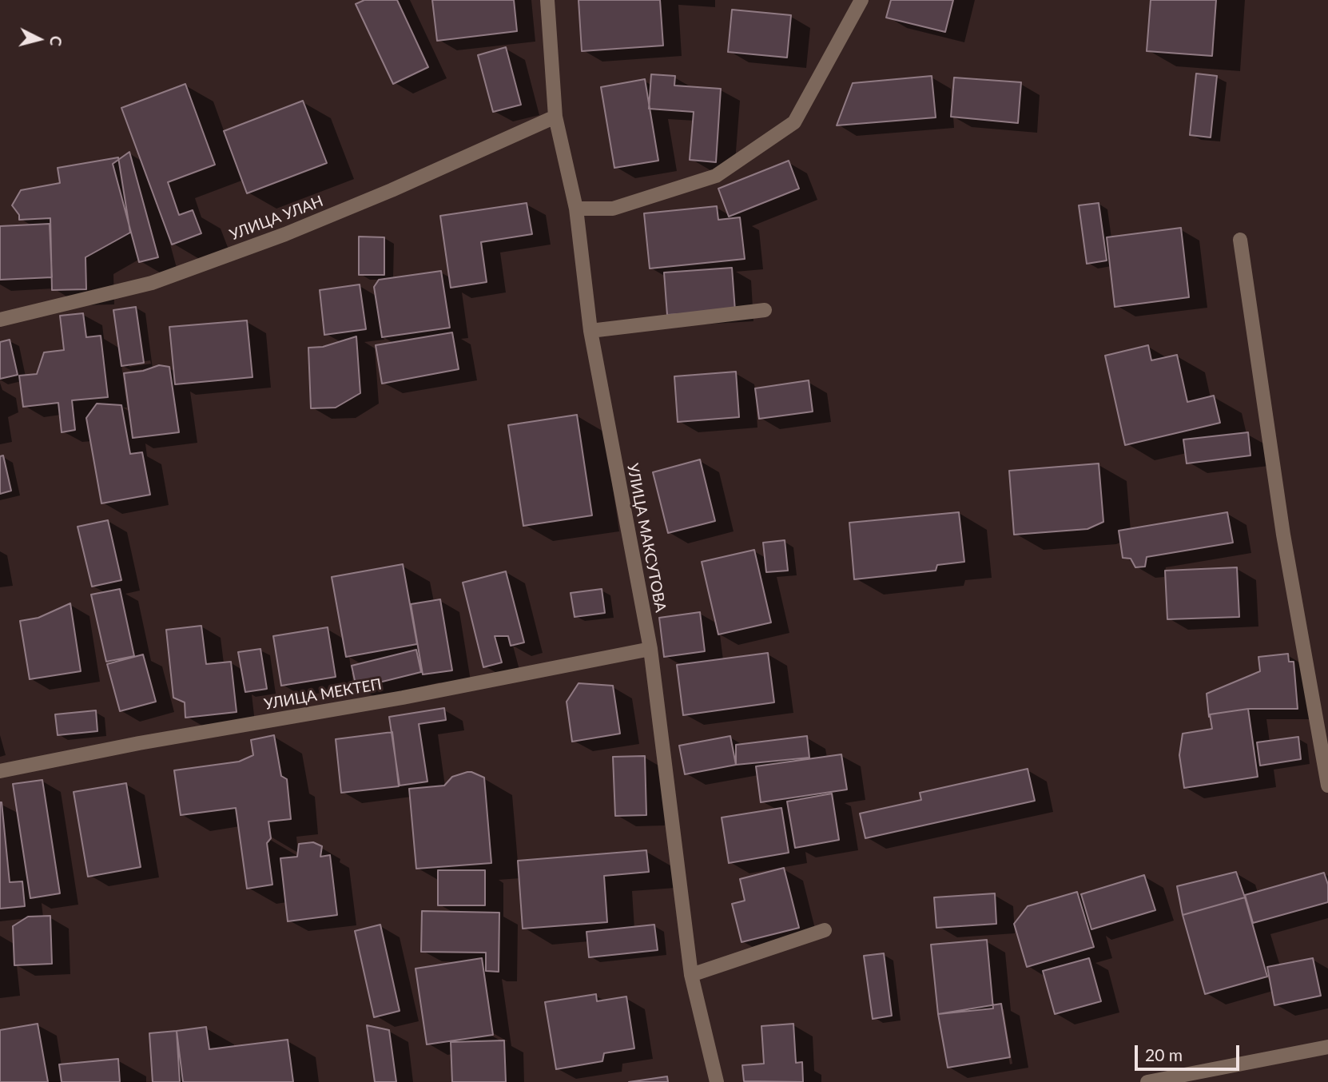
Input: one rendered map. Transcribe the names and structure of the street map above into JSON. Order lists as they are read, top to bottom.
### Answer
{
  "streets": {
    "street": ["УЛИЦА УЛАН", "УЛИЦА МАКСУТОВА", "УЛИЦА МЕКТЕП"]
  },
  "crossings": [
    ["УЛИЦА УЛАН", "УЛИЦА МАКСУТОВА"],
    ["УЛИЦА МАКСУТОВА", "УЛИЦА МЕКТЕП"]
  ],
  "scale_bar": "20 m",
  "north": "right"
}
